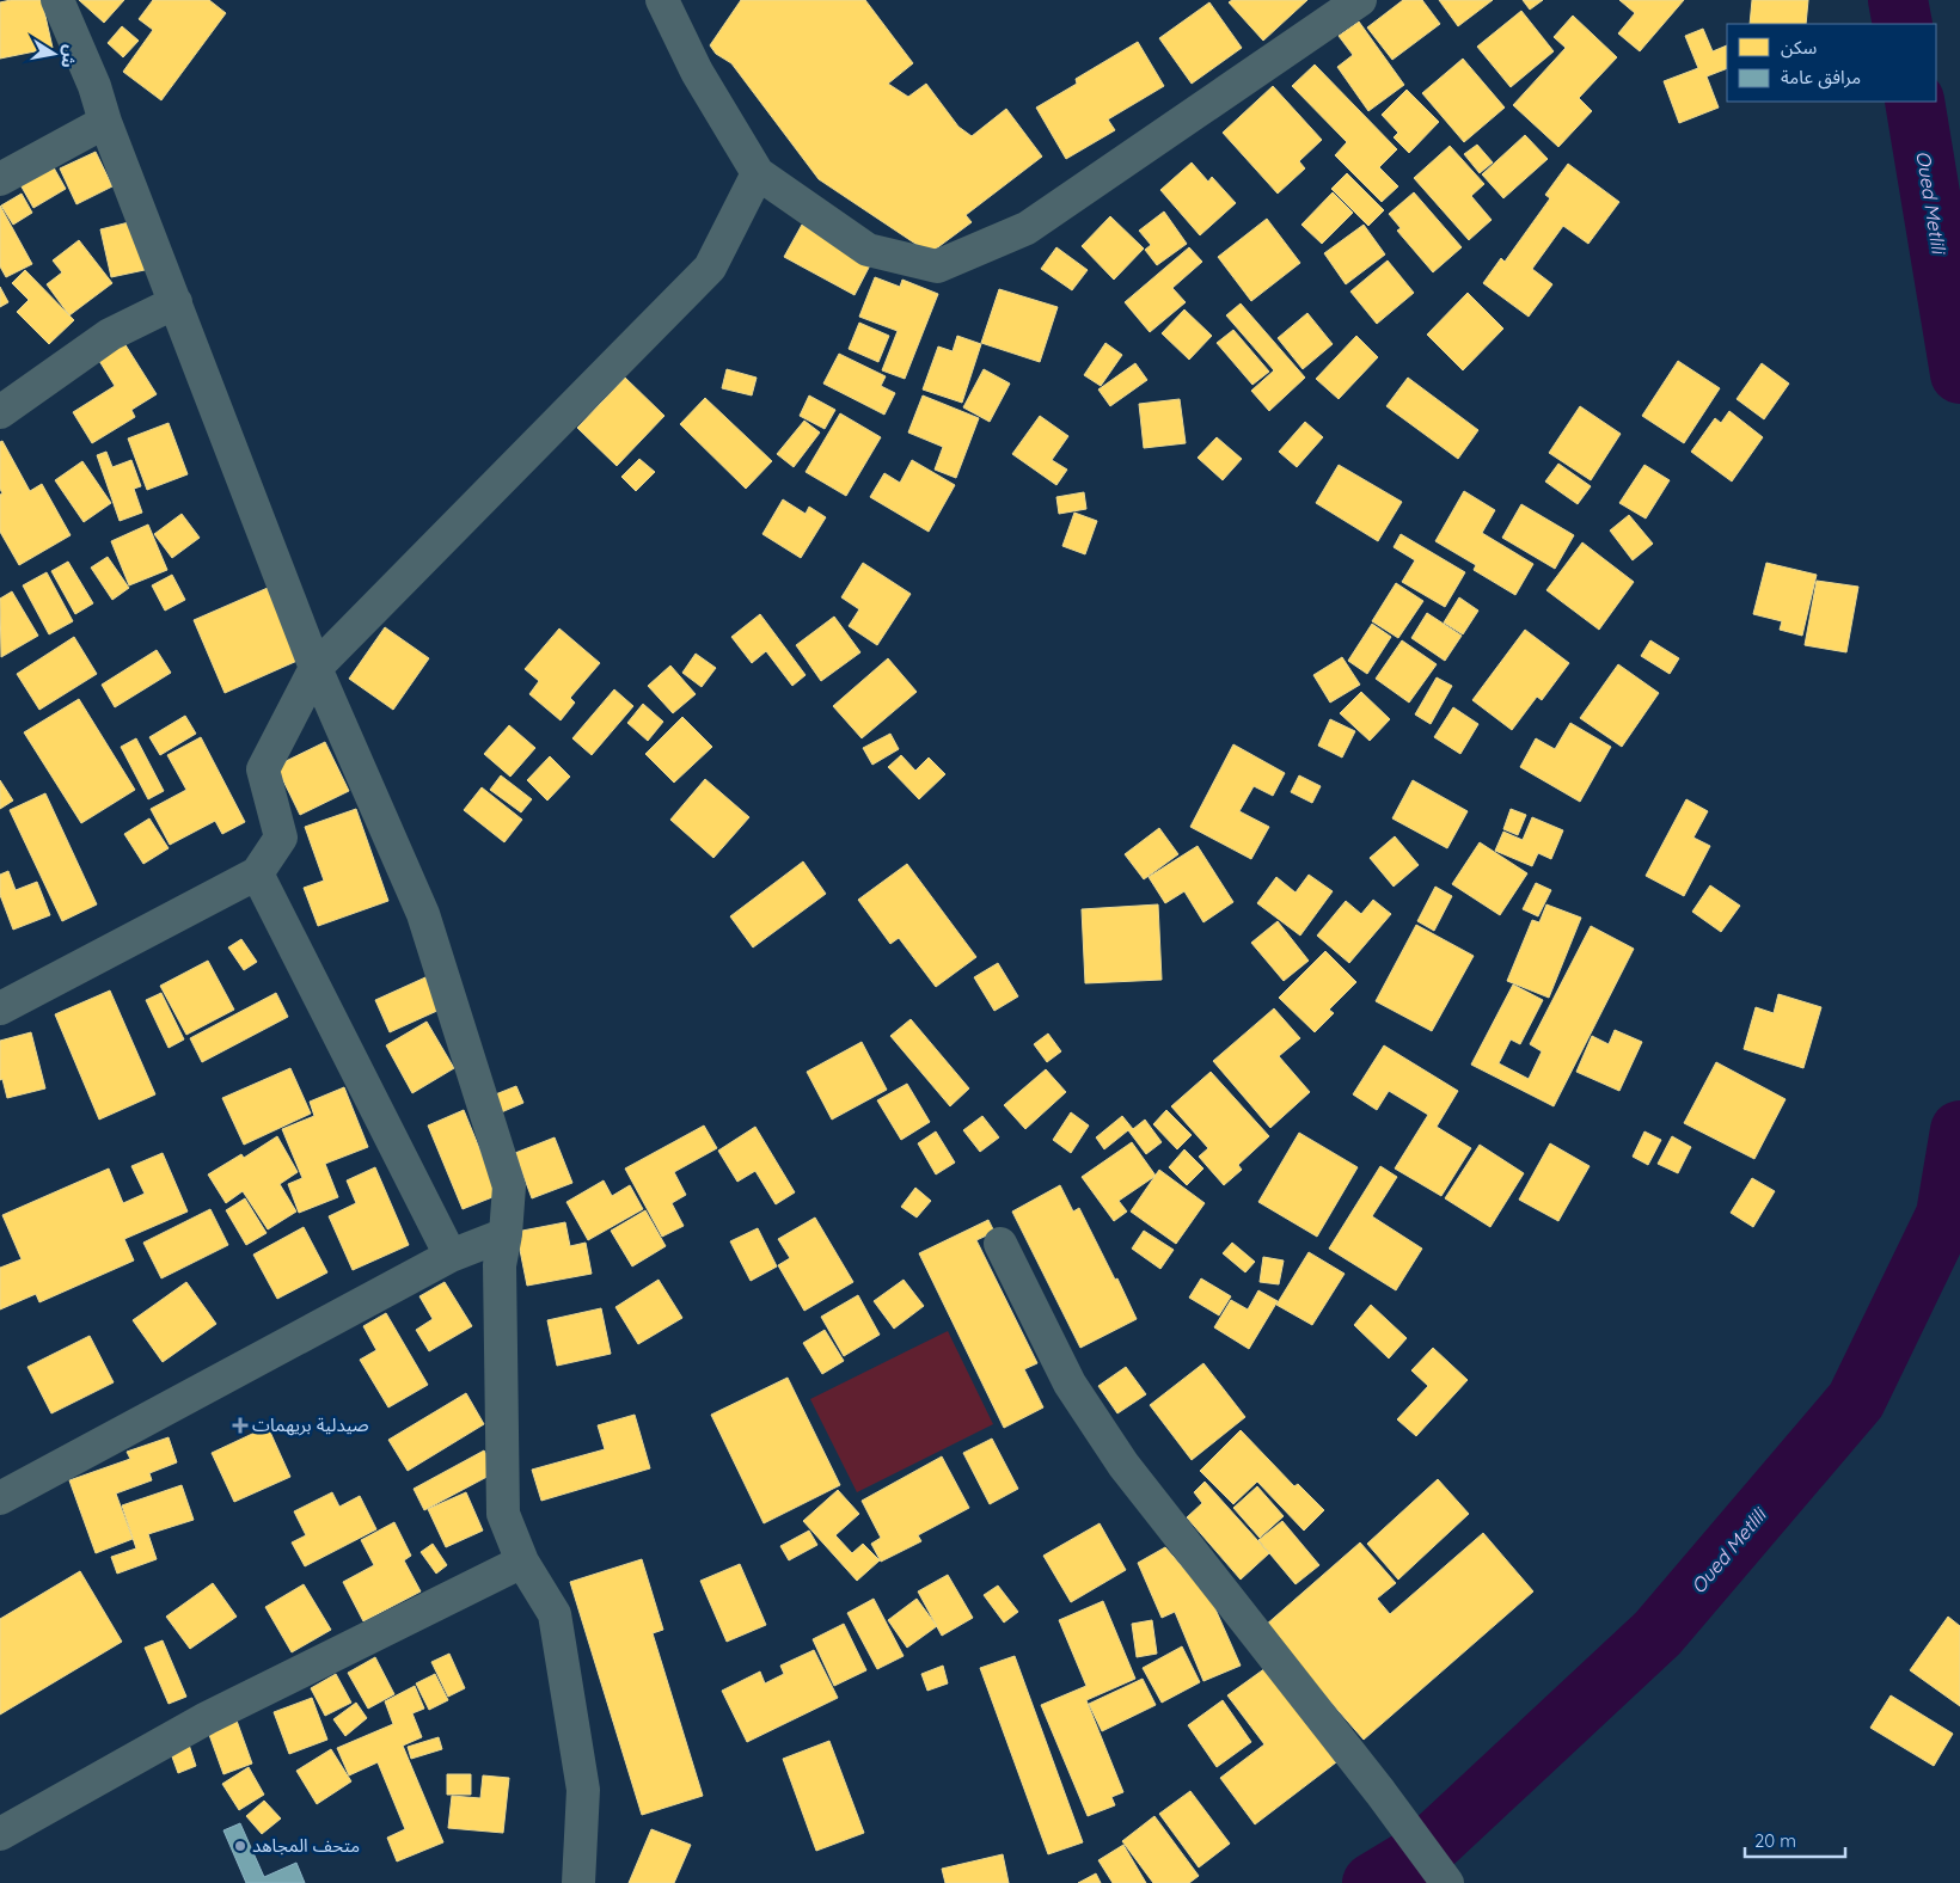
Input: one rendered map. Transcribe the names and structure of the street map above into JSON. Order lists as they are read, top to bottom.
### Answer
{
  "water": ["Oued Metlili"],
  "places": {
    "health": ["صيدلية بريهمات"],
    "other": ["متحف المجاهد"]
  },
  "legend": ["سكن", "مرافق عامة"],
  "scale_bar": "20 m",
  "north": "right"
}
